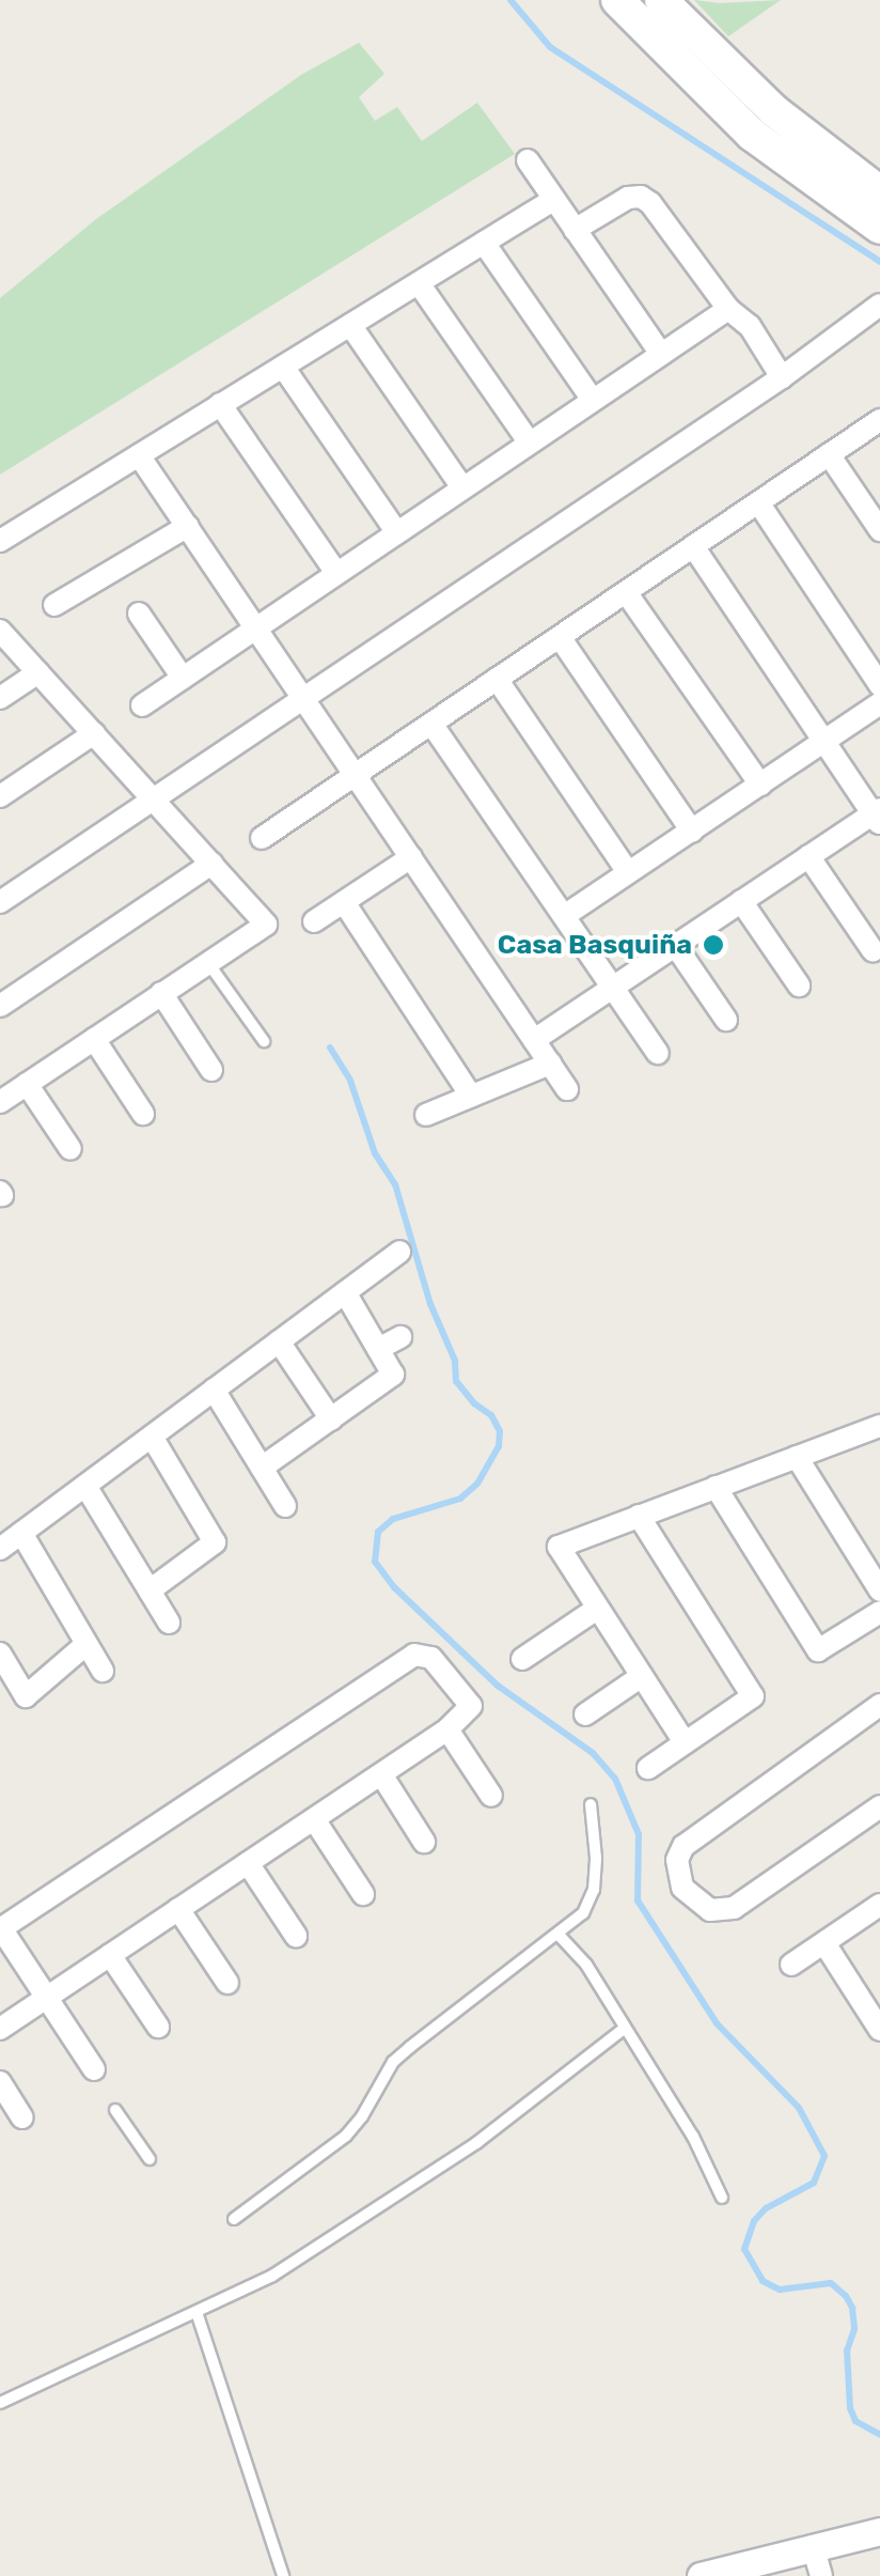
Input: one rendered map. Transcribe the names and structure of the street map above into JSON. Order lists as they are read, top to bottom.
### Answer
{
  "places": ["Casa Basquiña"]
}
